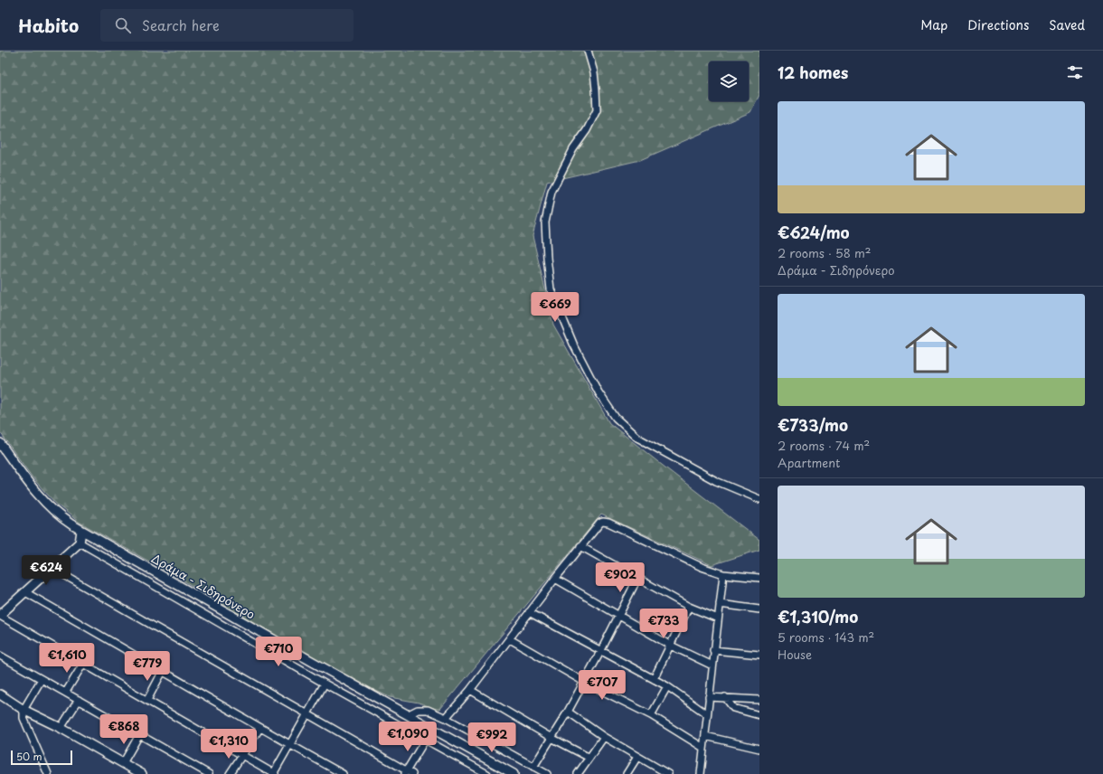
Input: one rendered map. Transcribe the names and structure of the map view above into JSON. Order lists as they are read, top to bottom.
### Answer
{
  "streets": {
    "street": ["Δράμα - Σιδηρόνερο"]
  },
  "scale_bar": "50 m",
  "page": {
    "header": "Habito",
    "search": "Search here",
    "nav": ["Map", "Directions", "Saved"],
    "heading": "12 homes",
    "list": [
      {
        "name": "€624/mo",
        "note": "2 rooms · 58 m² · Δράμα - Σιδηρόνερο"
      },
      {
        "name": "€733/mo",
        "note": "2 rooms · 74 m² · Apartment"
      },
      {
        "name": "€1,310/mo",
        "note": "5 rooms · 143 m² · House"
      }
    ],
    "price": [
      "€669",
      "€624",
      "€902",
      "€733",
      "€710",
      "€1,610",
      "€779",
      "€707",
      "€868",
      "€1,090",
      "€992",
      "€1,310"
    ],
    "scale": "50 m"
  }
}
